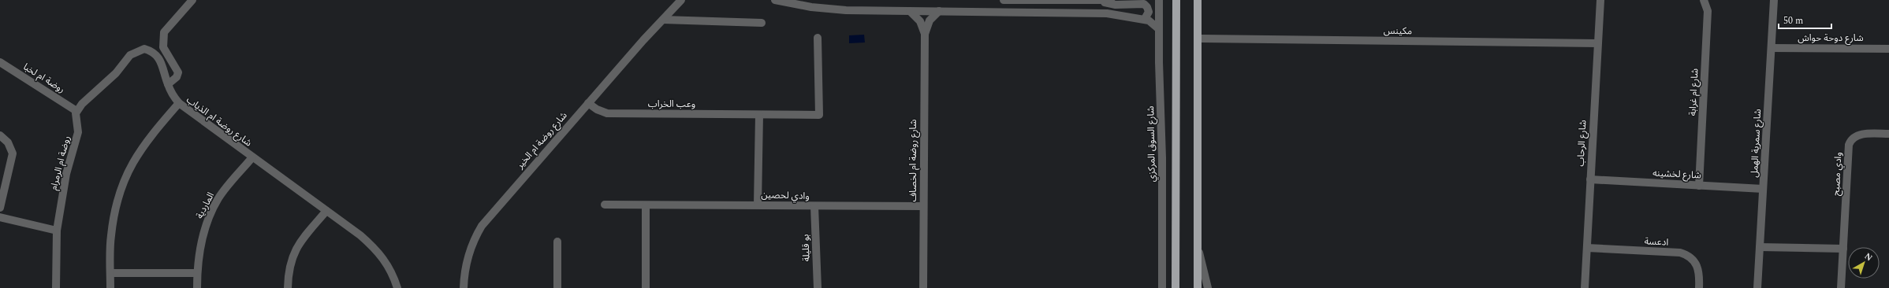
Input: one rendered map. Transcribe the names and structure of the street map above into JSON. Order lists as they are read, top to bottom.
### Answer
{
  "streets": {
    "street": [
      "مكينس",
      "شارع دوحة حواش",
      "روضة ام لخبا",
      "شارع ام غرابة",
      "وعب الخراب",
      "شارع روضة ام الذياب",
      "شارع روضة ام الخير",
      "شارع الرحاب",
      "شارع سمرية الهمل",
      "شارع السوق المركزي",
      "شارع روضة ام لخصاف",
      "روضة ام الرمرام",
      "شارع لخشينه",
      "وادي مصبح",
      "وادي لحصين",
      "الماردية",
      "ادعسة",
      "بو قليلة"
    ]
  },
  "crossings": [
    ["مكينس", "شارع الرحاب"],
    ["شارع دوحة حواش", "شارع سمرية الهمل"],
    ["روضة ام لخبا", "روضة ام الرمرام"],
    ["شارع ام غرابة", "شارع لخشينه"],
    ["وعب الخراب", "شارع روضة ام الخير"],
    ["شارع روضة ام الذياب", "الماردية"],
    ["شارع الرحاب", "شارع لخشينه"],
    ["شارع الرحاب", "ادعسة"],
    ["شارع سمرية الهمل", "شارع لخشينه"],
    ["شارع روضة ام لخصاف", "وادي لحصين"],
    ["وادي لحصين", "بو قليلة"]
  ],
  "scale_bar": "50 m",
  "north": "top right"
}
